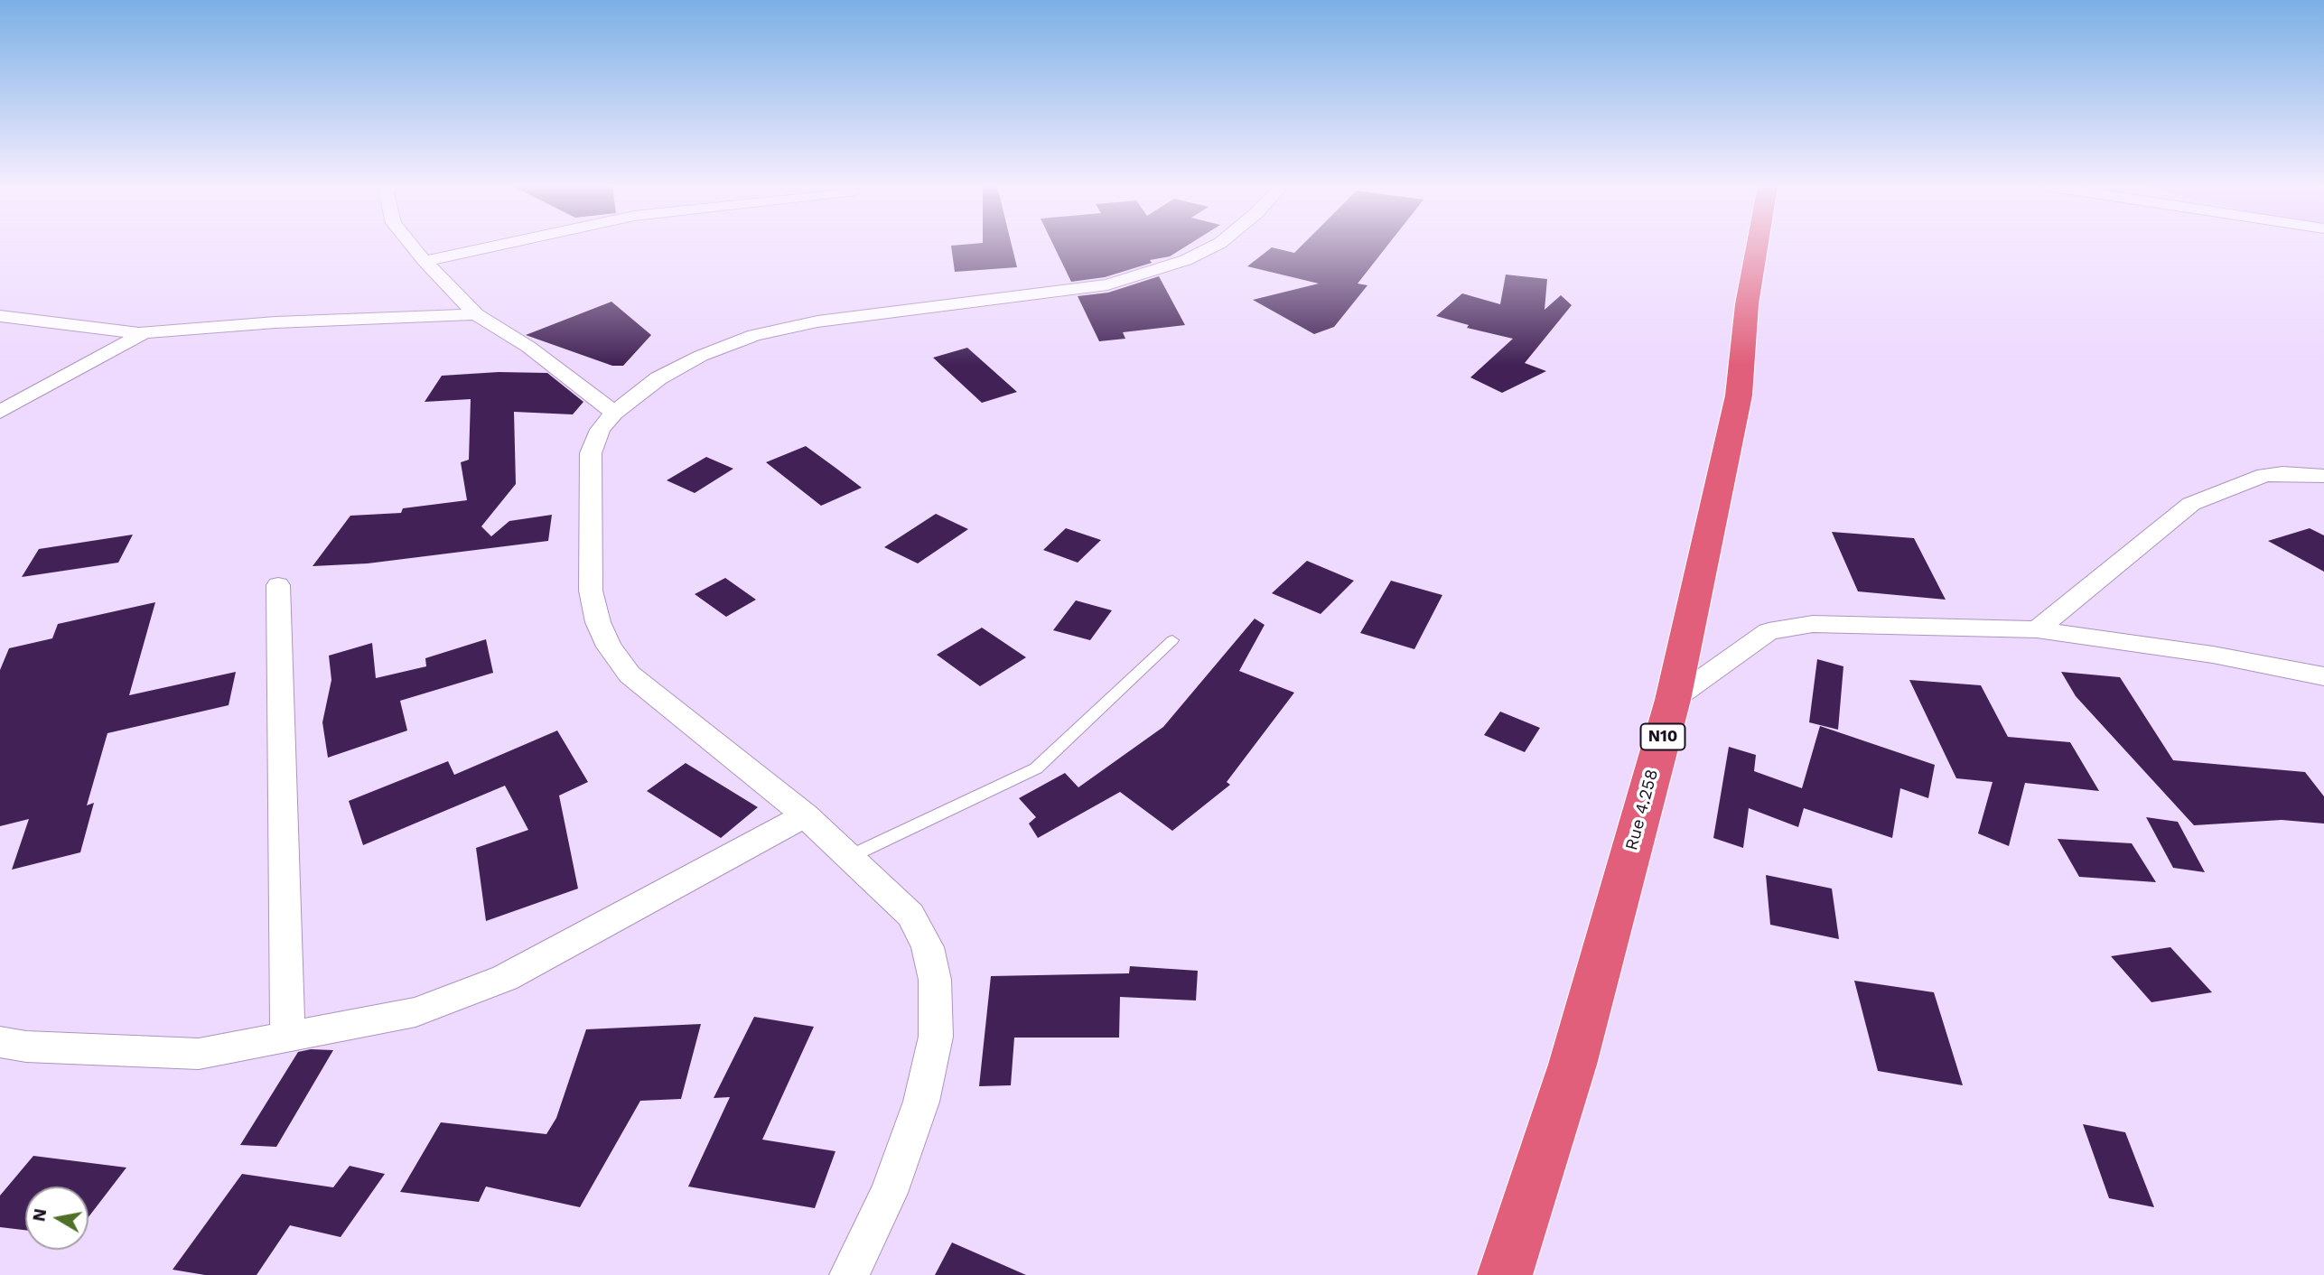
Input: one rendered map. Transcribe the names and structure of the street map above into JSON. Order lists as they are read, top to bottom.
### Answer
{
  "streets": {
    "highway": ["N10", "Rue 4.258"]
  },
  "north": "left"
}
